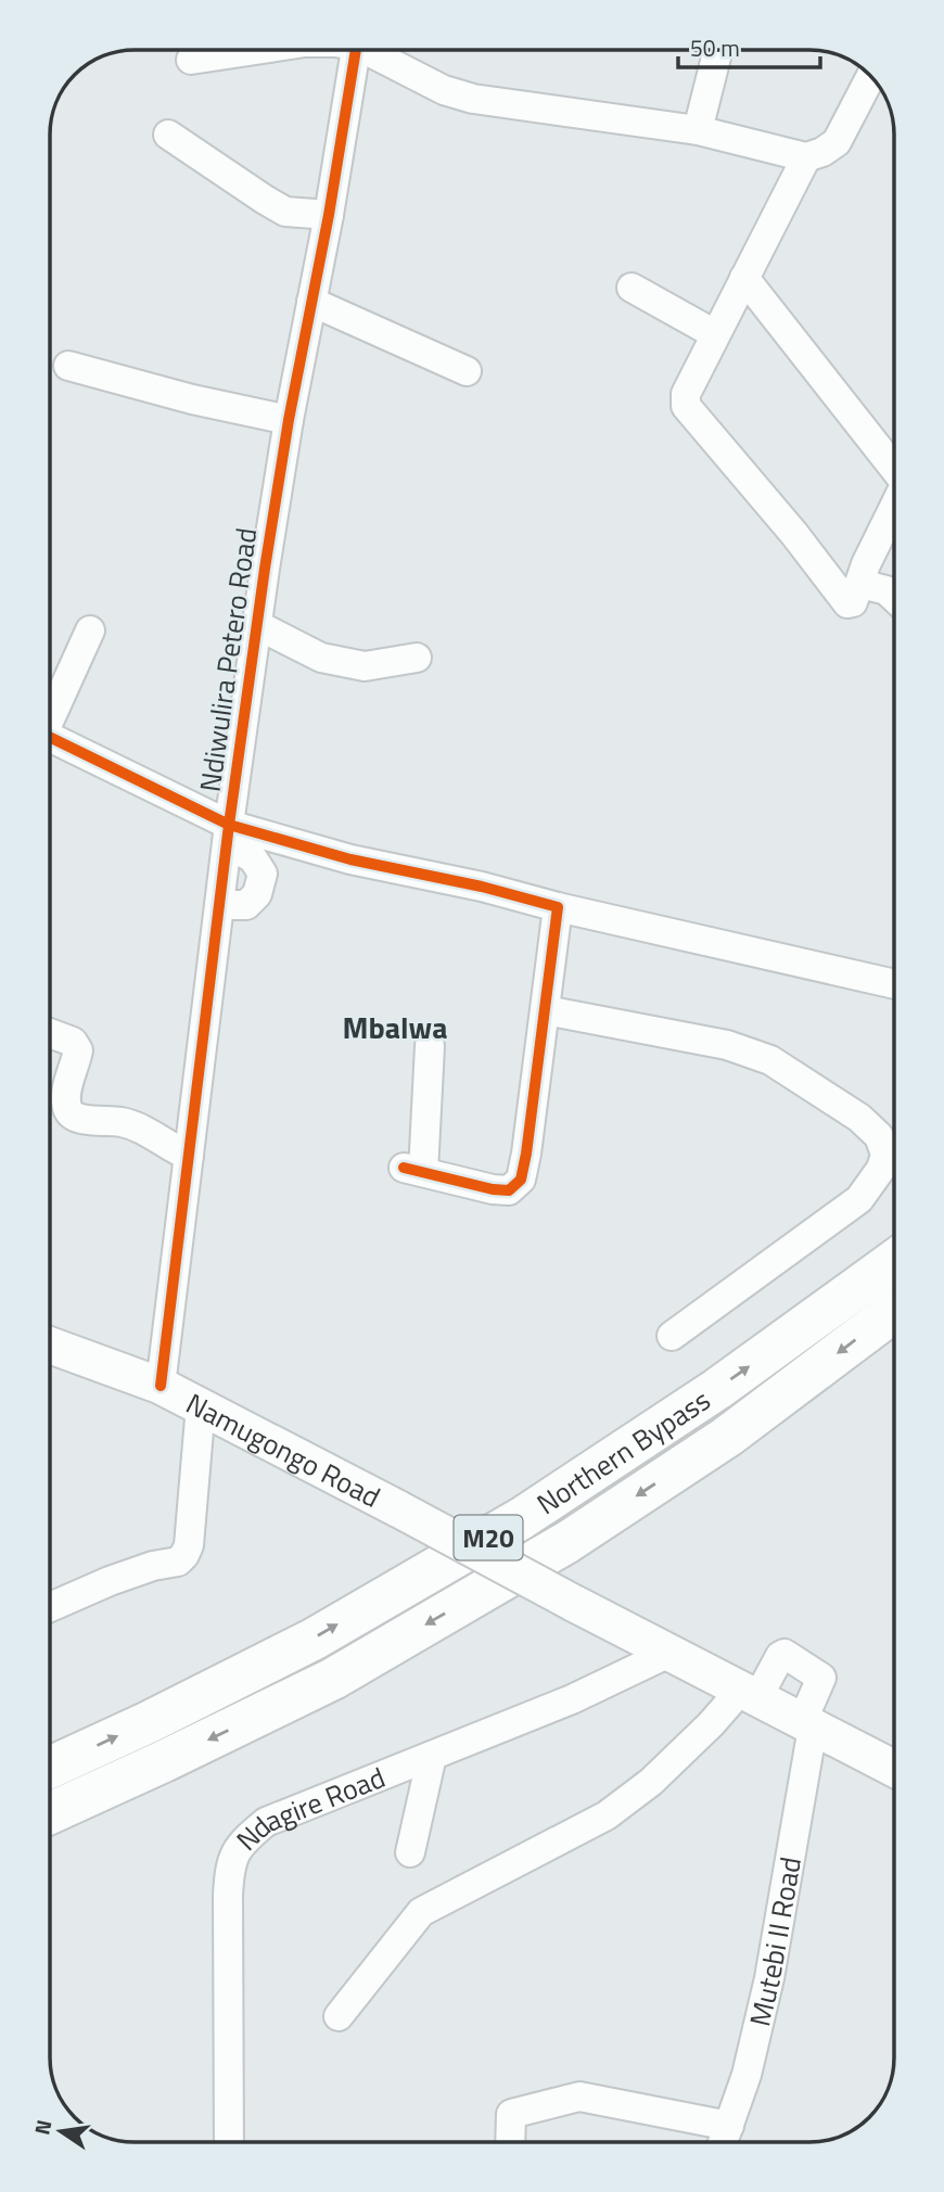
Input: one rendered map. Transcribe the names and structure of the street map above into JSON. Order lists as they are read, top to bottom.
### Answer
{
  "streets": {
    "highway": ["Northern Bypass", "M20"],
    "main road": ["Namugongo Road"],
    "street": ["Ndiwulira Petero Road", "Ndagire Road", "Mutebi II Road"]
  },
  "crossings": [
    ["Ndiwulira Petero Road", "Namugongo Road"],
    ["Namugongo Road", "Ndagire Road"]
  ],
  "districts": ["Mbalwa"],
  "scale_bar": "50 m",
  "north": "left"
}
